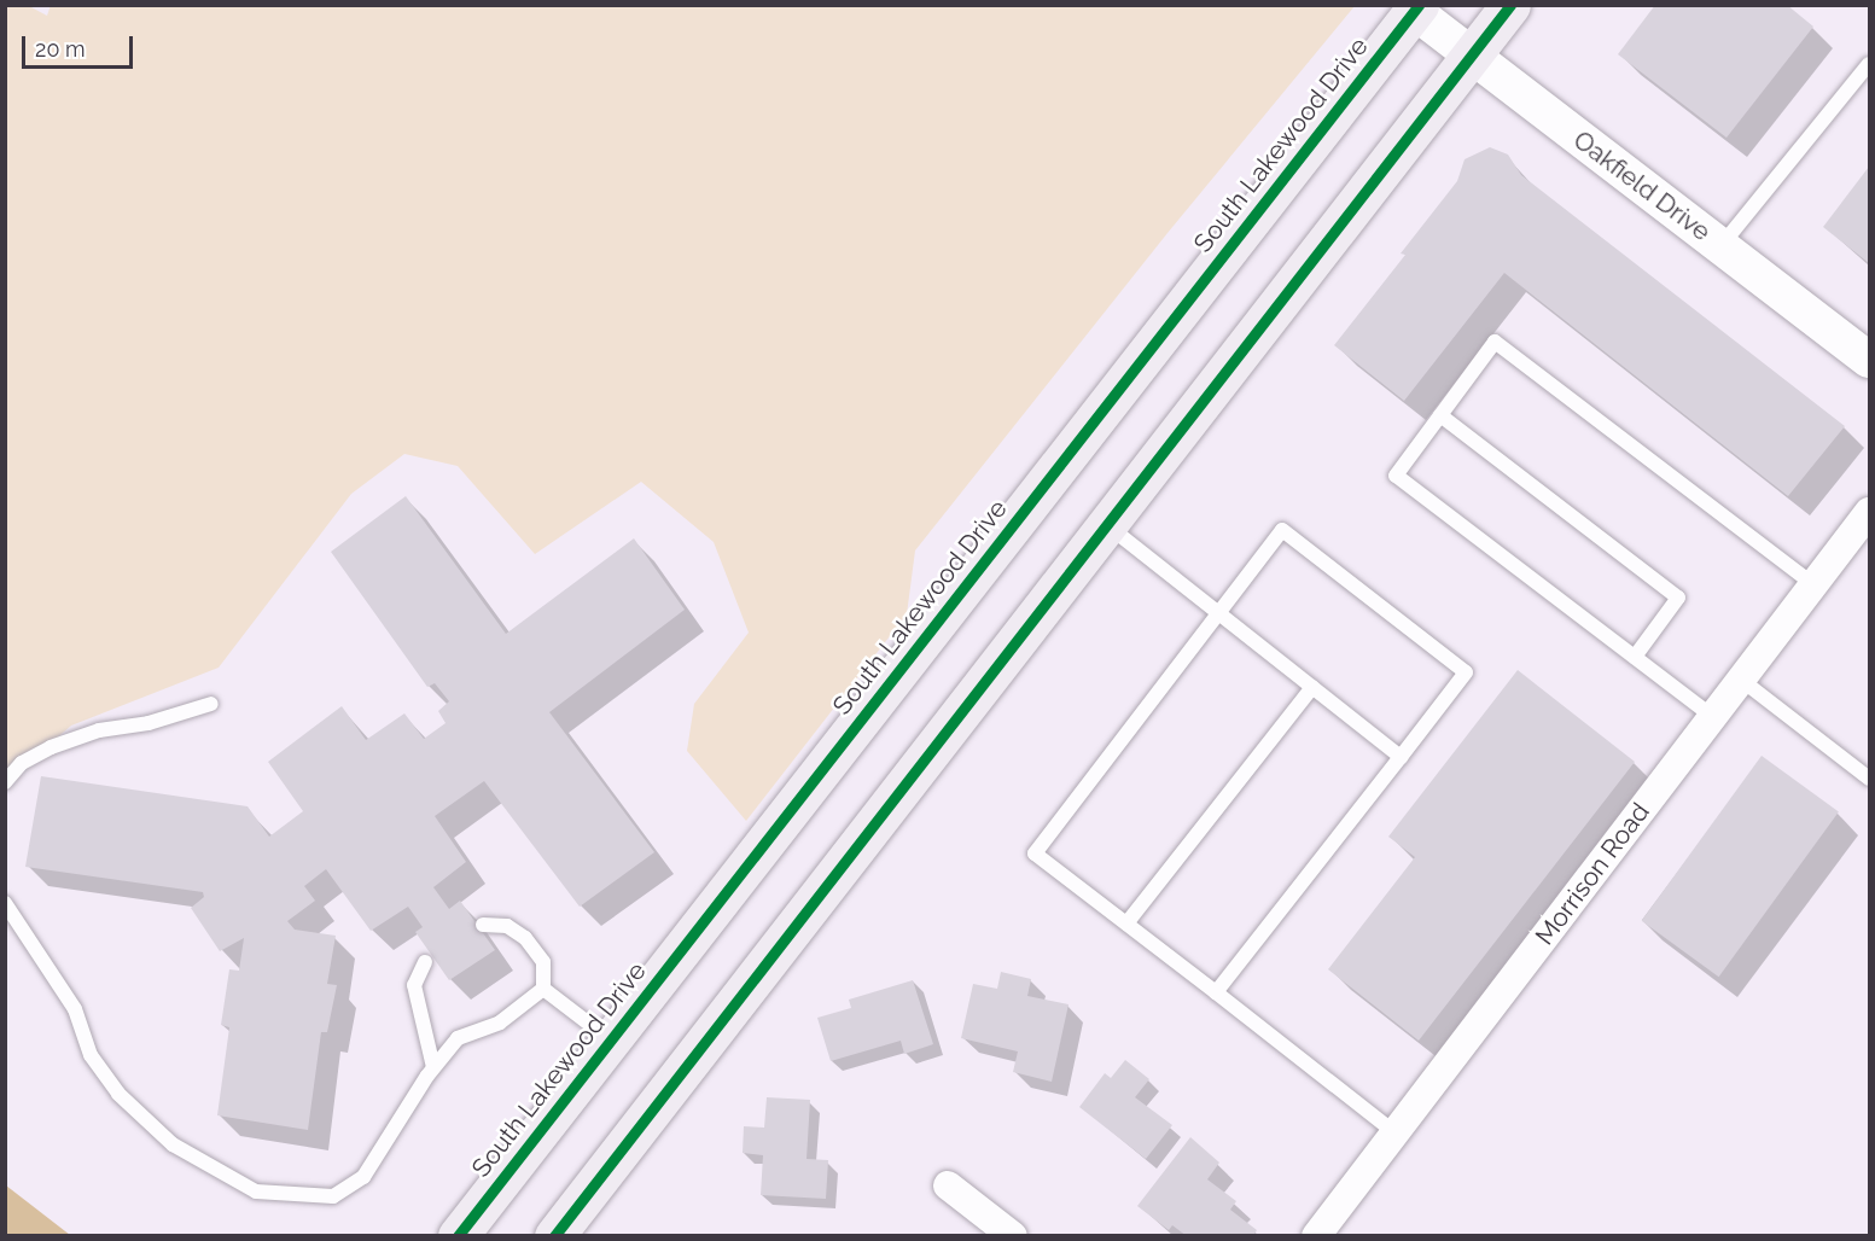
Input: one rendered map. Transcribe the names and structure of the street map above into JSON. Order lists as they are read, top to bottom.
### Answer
{
  "streets": {
    "main road": ["South Lakewood Drive"],
    "street": ["Oakfield Drive", "Morrison Road"]
  },
  "crossings": [
    ["South Lakewood Drive", "Oakfield Drive"]
  ],
  "scale_bar": "20 m"
}
